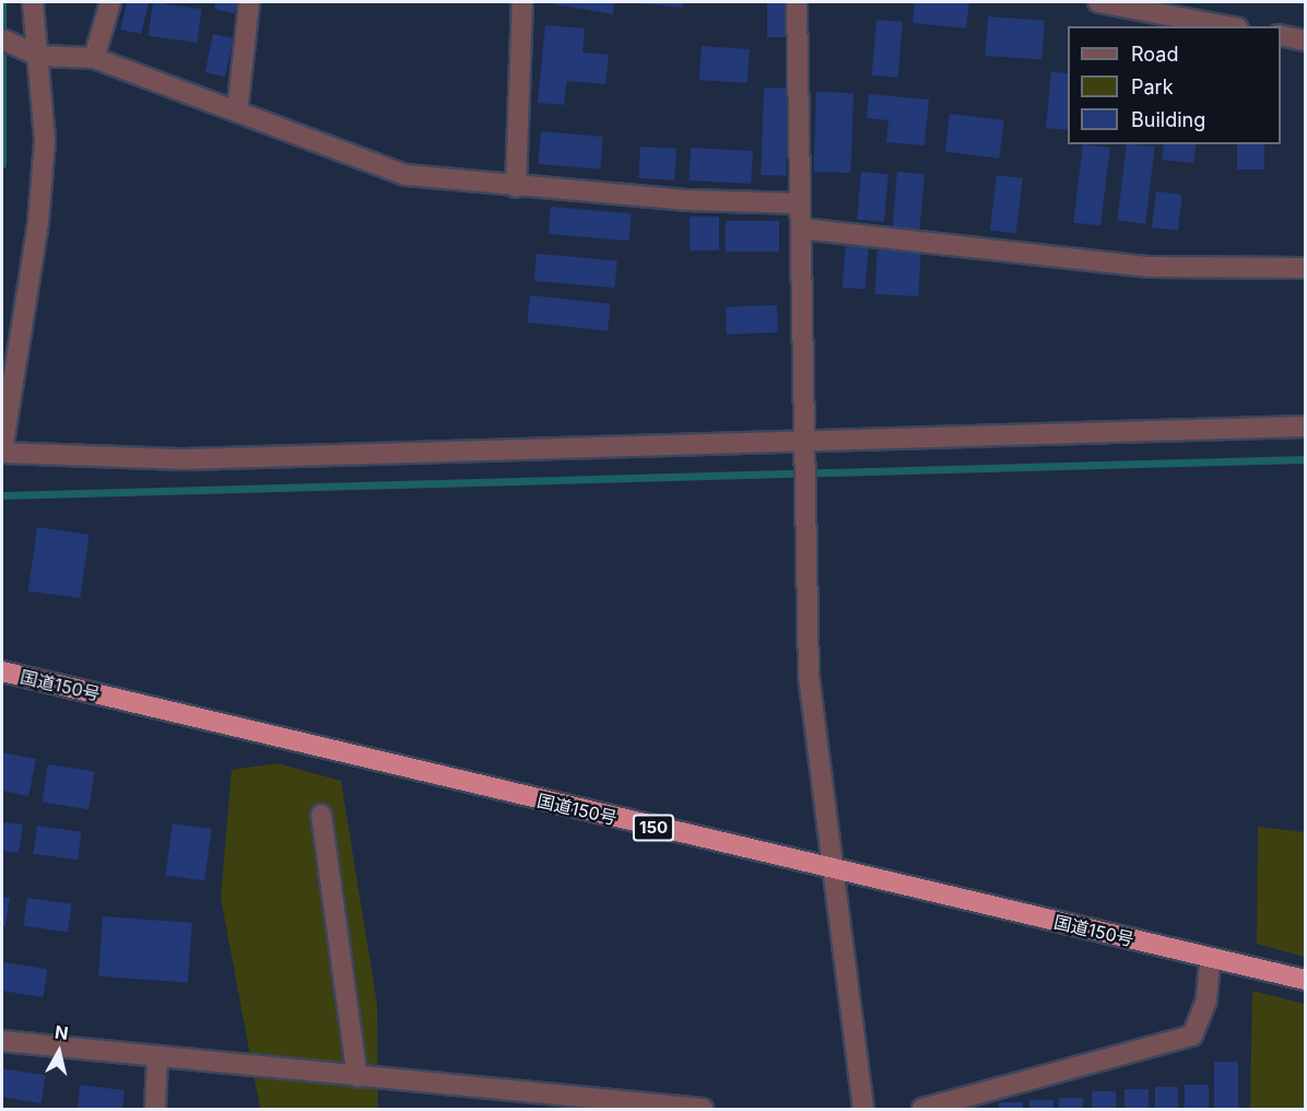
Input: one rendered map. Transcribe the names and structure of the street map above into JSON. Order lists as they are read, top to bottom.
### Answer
{
  "streets": {
    "highway": ["国道150号", "150"]
  },
  "legend": ["Road", "Park", "Building"],
  "north": "top"
}
